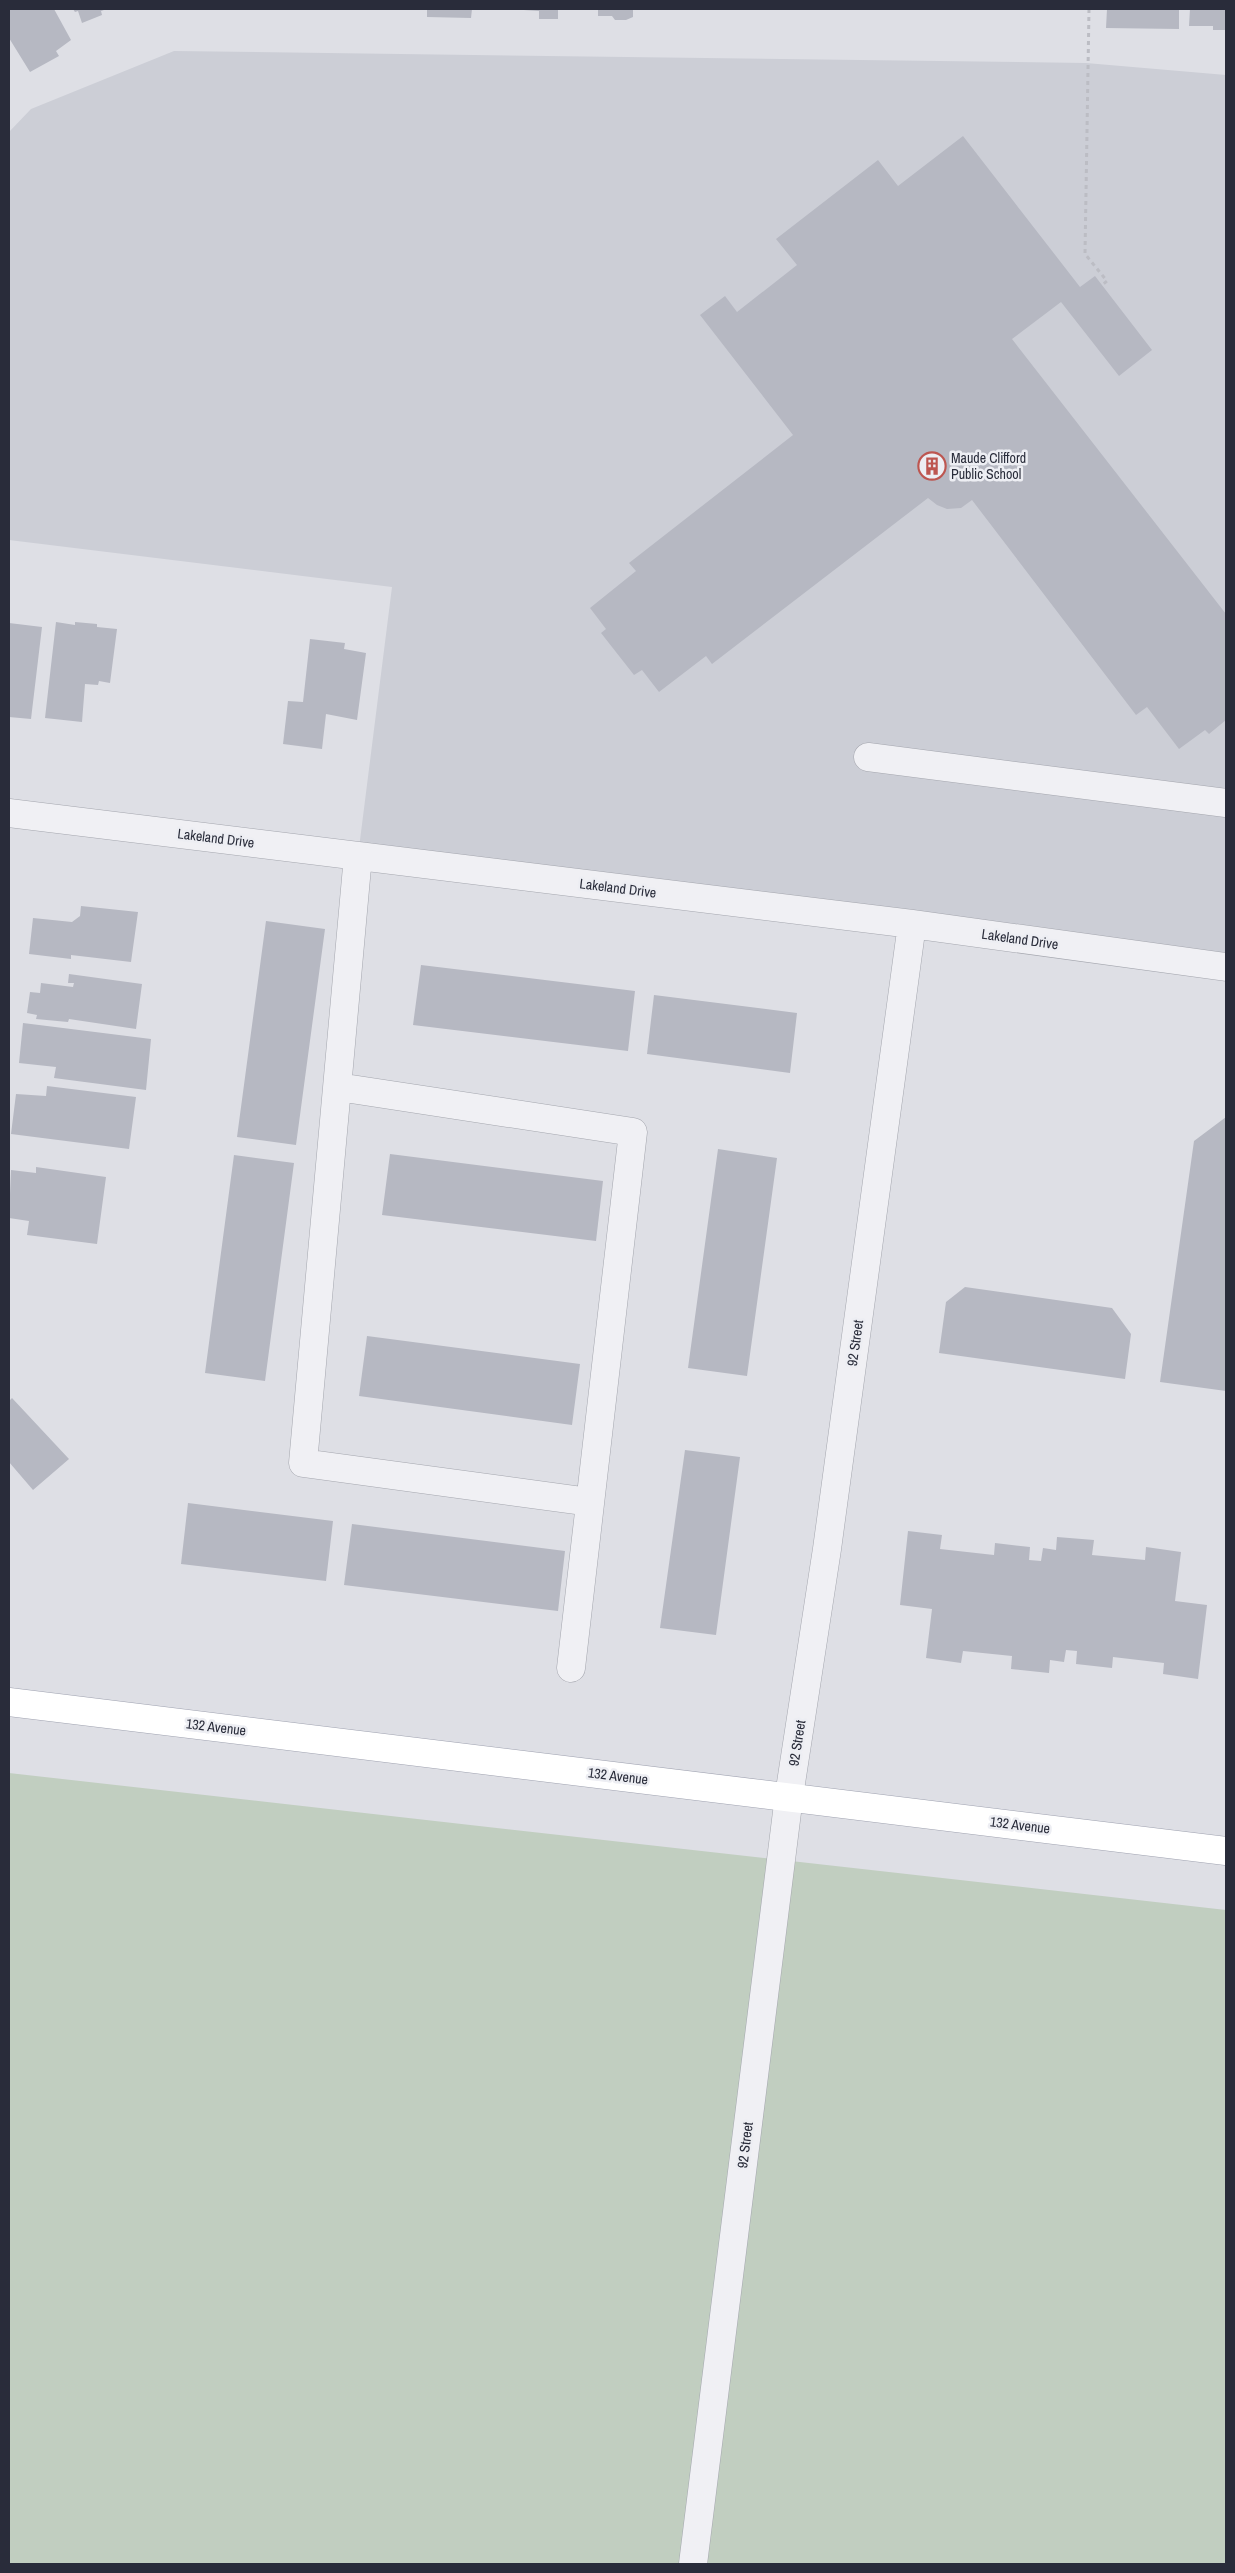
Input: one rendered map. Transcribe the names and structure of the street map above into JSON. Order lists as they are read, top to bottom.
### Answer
{
  "streets": {
    "main road": ["132 Avenue"],
    "street": ["Lakeland Drive", "92 Street"]
  },
  "crossings": [
    ["Lakeland Drive", "92 Street"],
    ["92 Street", "132 Avenue"]
  ],
  "places": {
    "building": ["Maude Clifford Public School"]
  }
}
